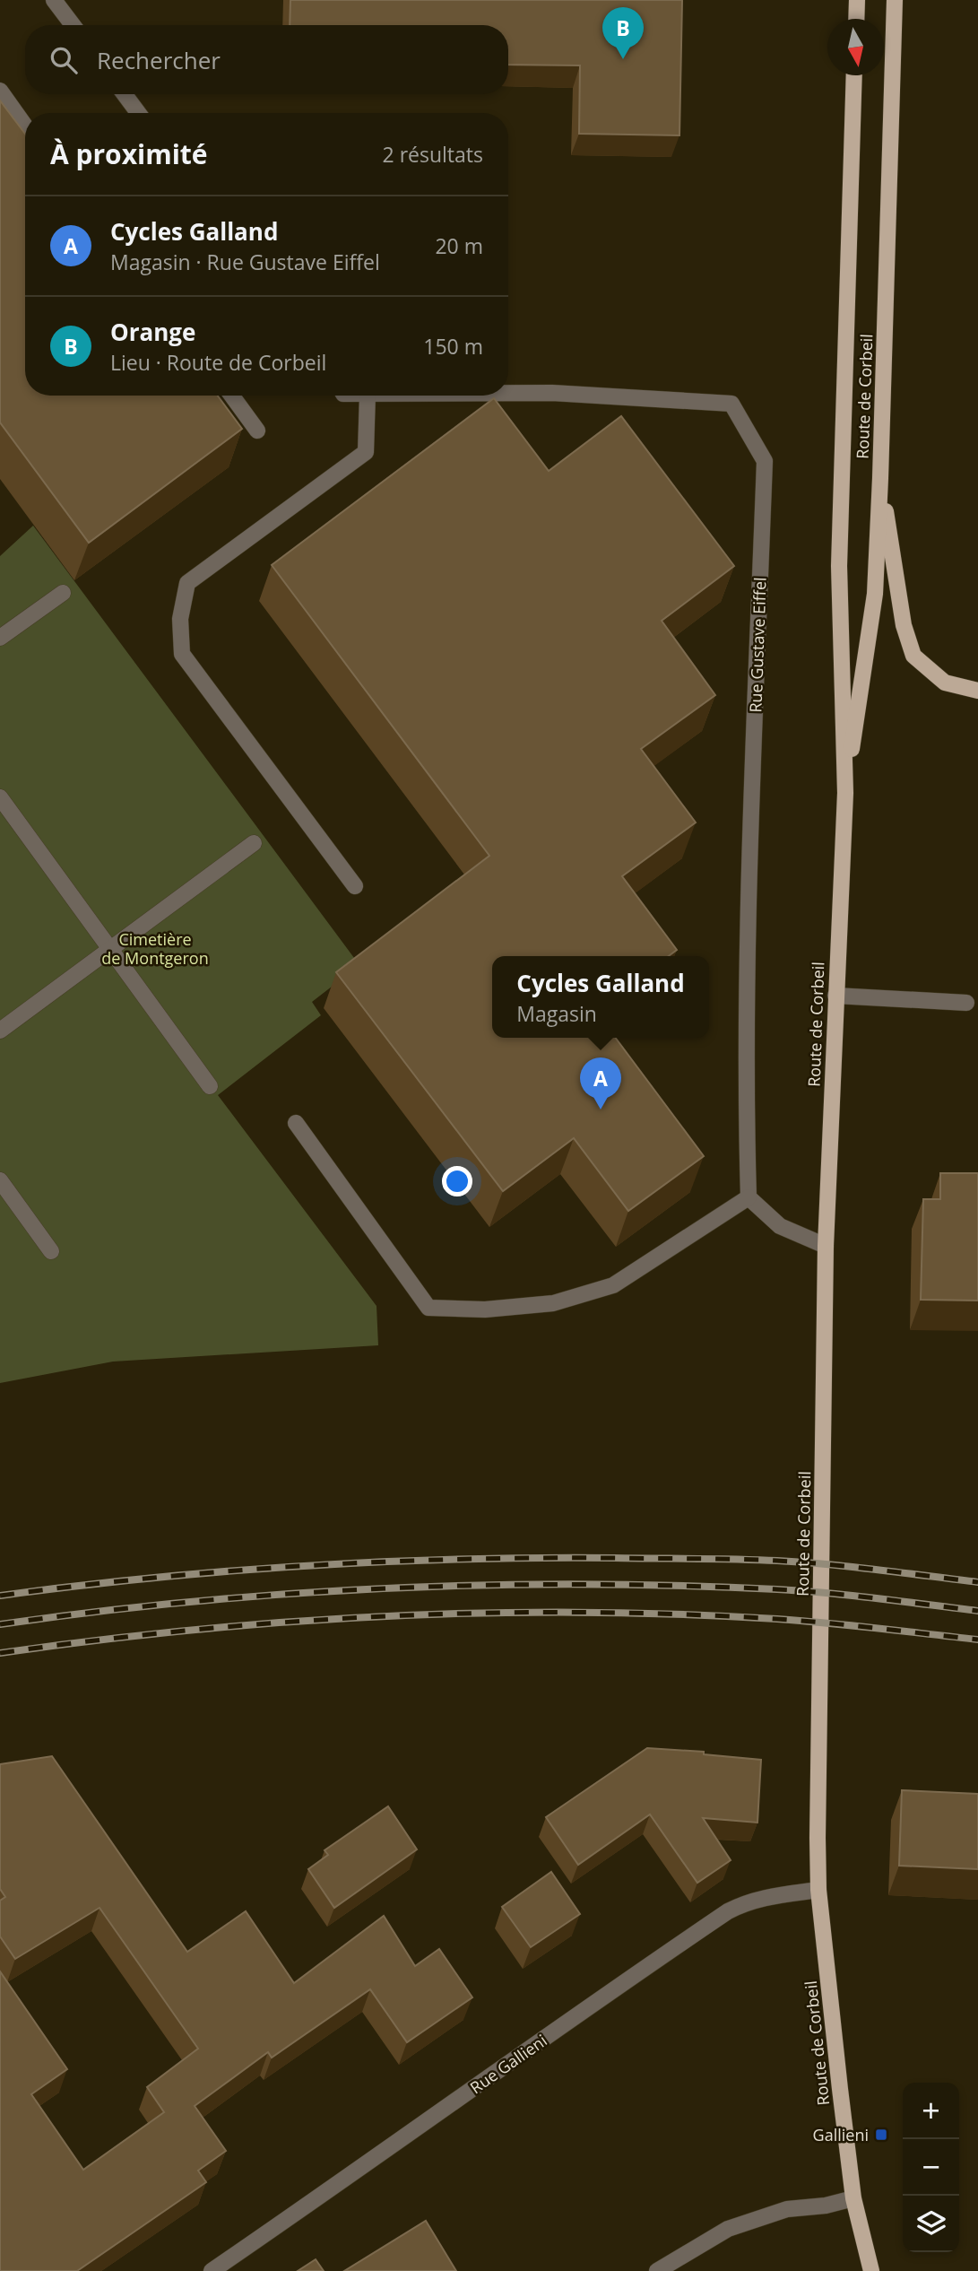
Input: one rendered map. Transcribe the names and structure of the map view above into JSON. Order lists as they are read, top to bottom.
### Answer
{
  "streets": {
    "main road": ["Route de Corbeil"],
    "street": ["Rue Gustave Eiffel", "Rue Gallieni"]
  },
  "crossings": [
    ["Route de Corbeil", "Rue Gallieni"]
  ],
  "parks": ["Cimetière de Montgeron"],
  "places": {
    "transit": ["Gallieni"]
  },
  "north": "bottom",
  "page": {
    "pins": ["B", "A"],
    "search": "Rechercher",
    "heading": ["À proximité", "2 résultats"],
    "list": [
      {
        "mark": "A",
        "name": "Cycles Galland",
        "note": "Magasin · Rue Gustave Eiffel",
        "value": "20 m"
      },
      {
        "mark": "B",
        "name": "Orange",
        "note": "Lieu · Route de Corbeil",
        "value": "150 m"
      }
    ],
    "popup": ["Cycles Galland", "Magasin"],
    "map_buttons": ["+", "−"]
  }
}
